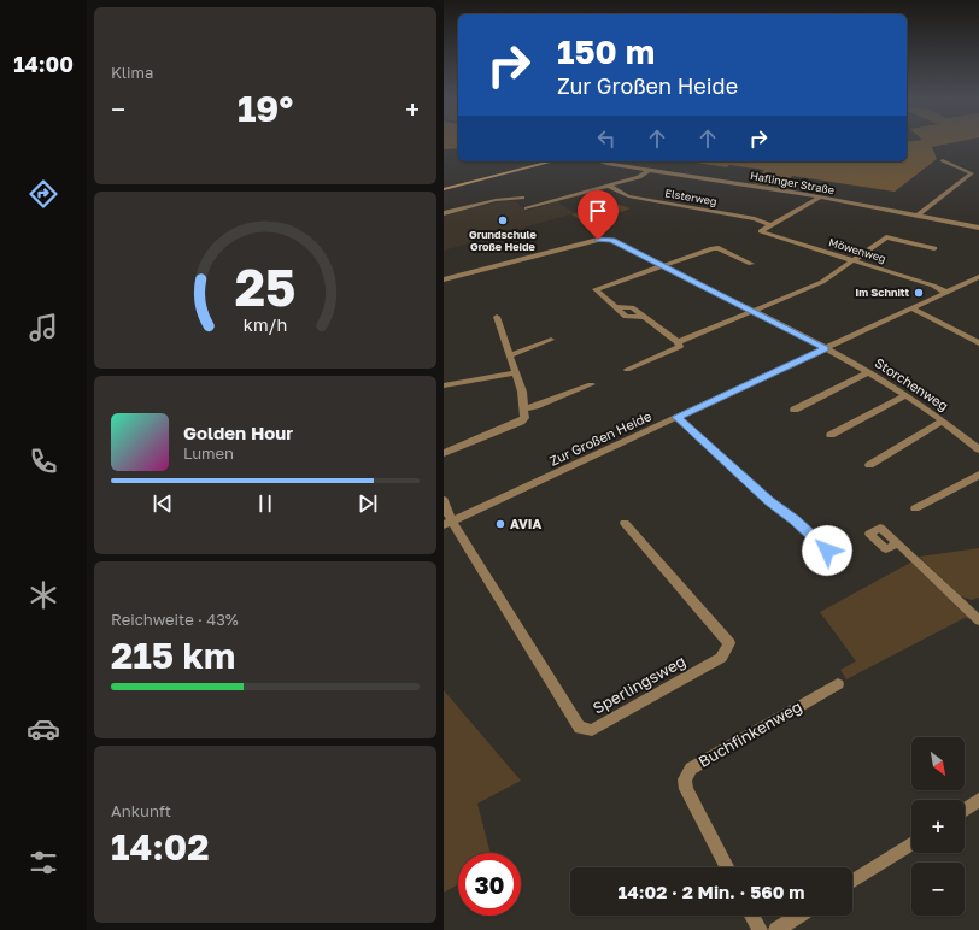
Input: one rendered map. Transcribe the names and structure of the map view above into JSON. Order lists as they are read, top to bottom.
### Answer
{
  "streets": {
    "street": [
      "Haflinger Straße",
      "Elsterweg",
      "Möwenweg",
      "Storchenweg",
      "Zur Großen Heide",
      "Sperlingsweg",
      "Buchfinkenweg"
    ]
  },
  "crossings": [
    ["Elsterweg", "Möwenweg"],
    ["Möwenweg", "Zur Großen Heide"],
    ["Storchenweg", "Zur Großen Heide"],
    ["Zur Großen Heide", "Sperlingsweg"]
  ],
  "places": ["Grundschule Große Heide", "Im Schnitt", "AVIA"],
  "north": "bottom right",
  "page": {
    "tabs": "14:00",
    "tile": [
      "Klima",
      ["Reichweite · 43%", "215 km"],
      ["Ankunft", "14:02"]
    ],
    "turn": ["150 m", "Zur Großen Heide"],
    "heat": ["−", "19°", "+"],
    "song": ["Golden Hour", "Lumen"],
    "map_buttons": ["+", "−"],
    "limit": "30",
    "trip": "14:02 · 2 Min. · 560 m",
    "gauge": ["25", "km/h"]
  }
}
